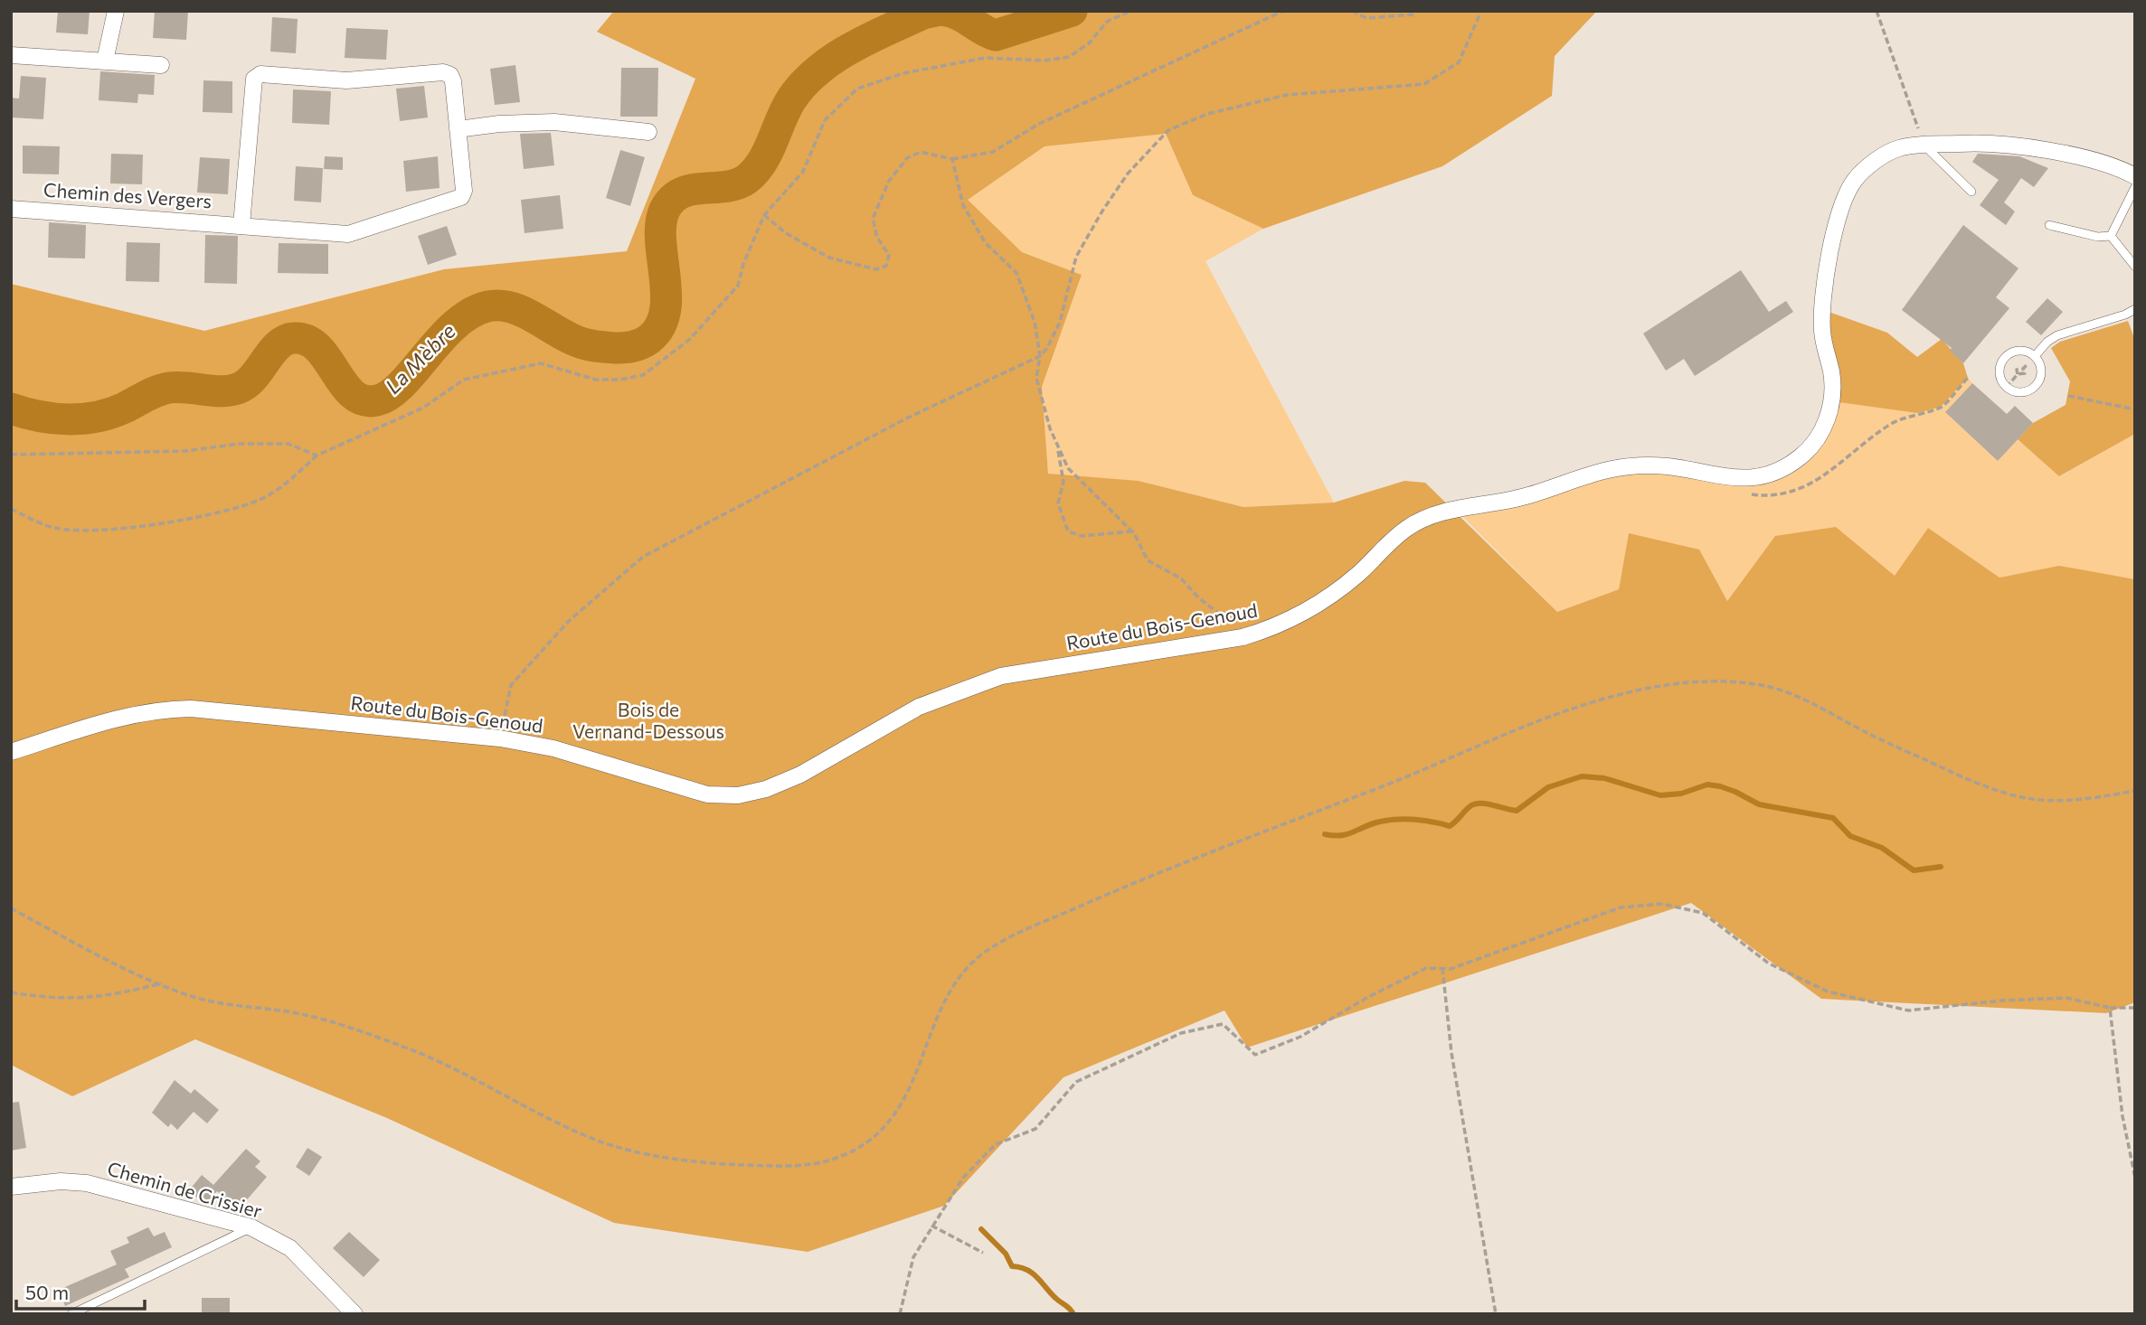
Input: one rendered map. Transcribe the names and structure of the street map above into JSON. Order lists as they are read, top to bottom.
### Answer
{
  "streets": {
    "street": ["Chemin des Vergers", "Route du Bois-Genoud", "Chemin de Crissier"]
  },
  "water": ["La Mèbre"],
  "parks": ["Bois de Vernand-Dessous"],
  "scale_bar": "50 m"
}
